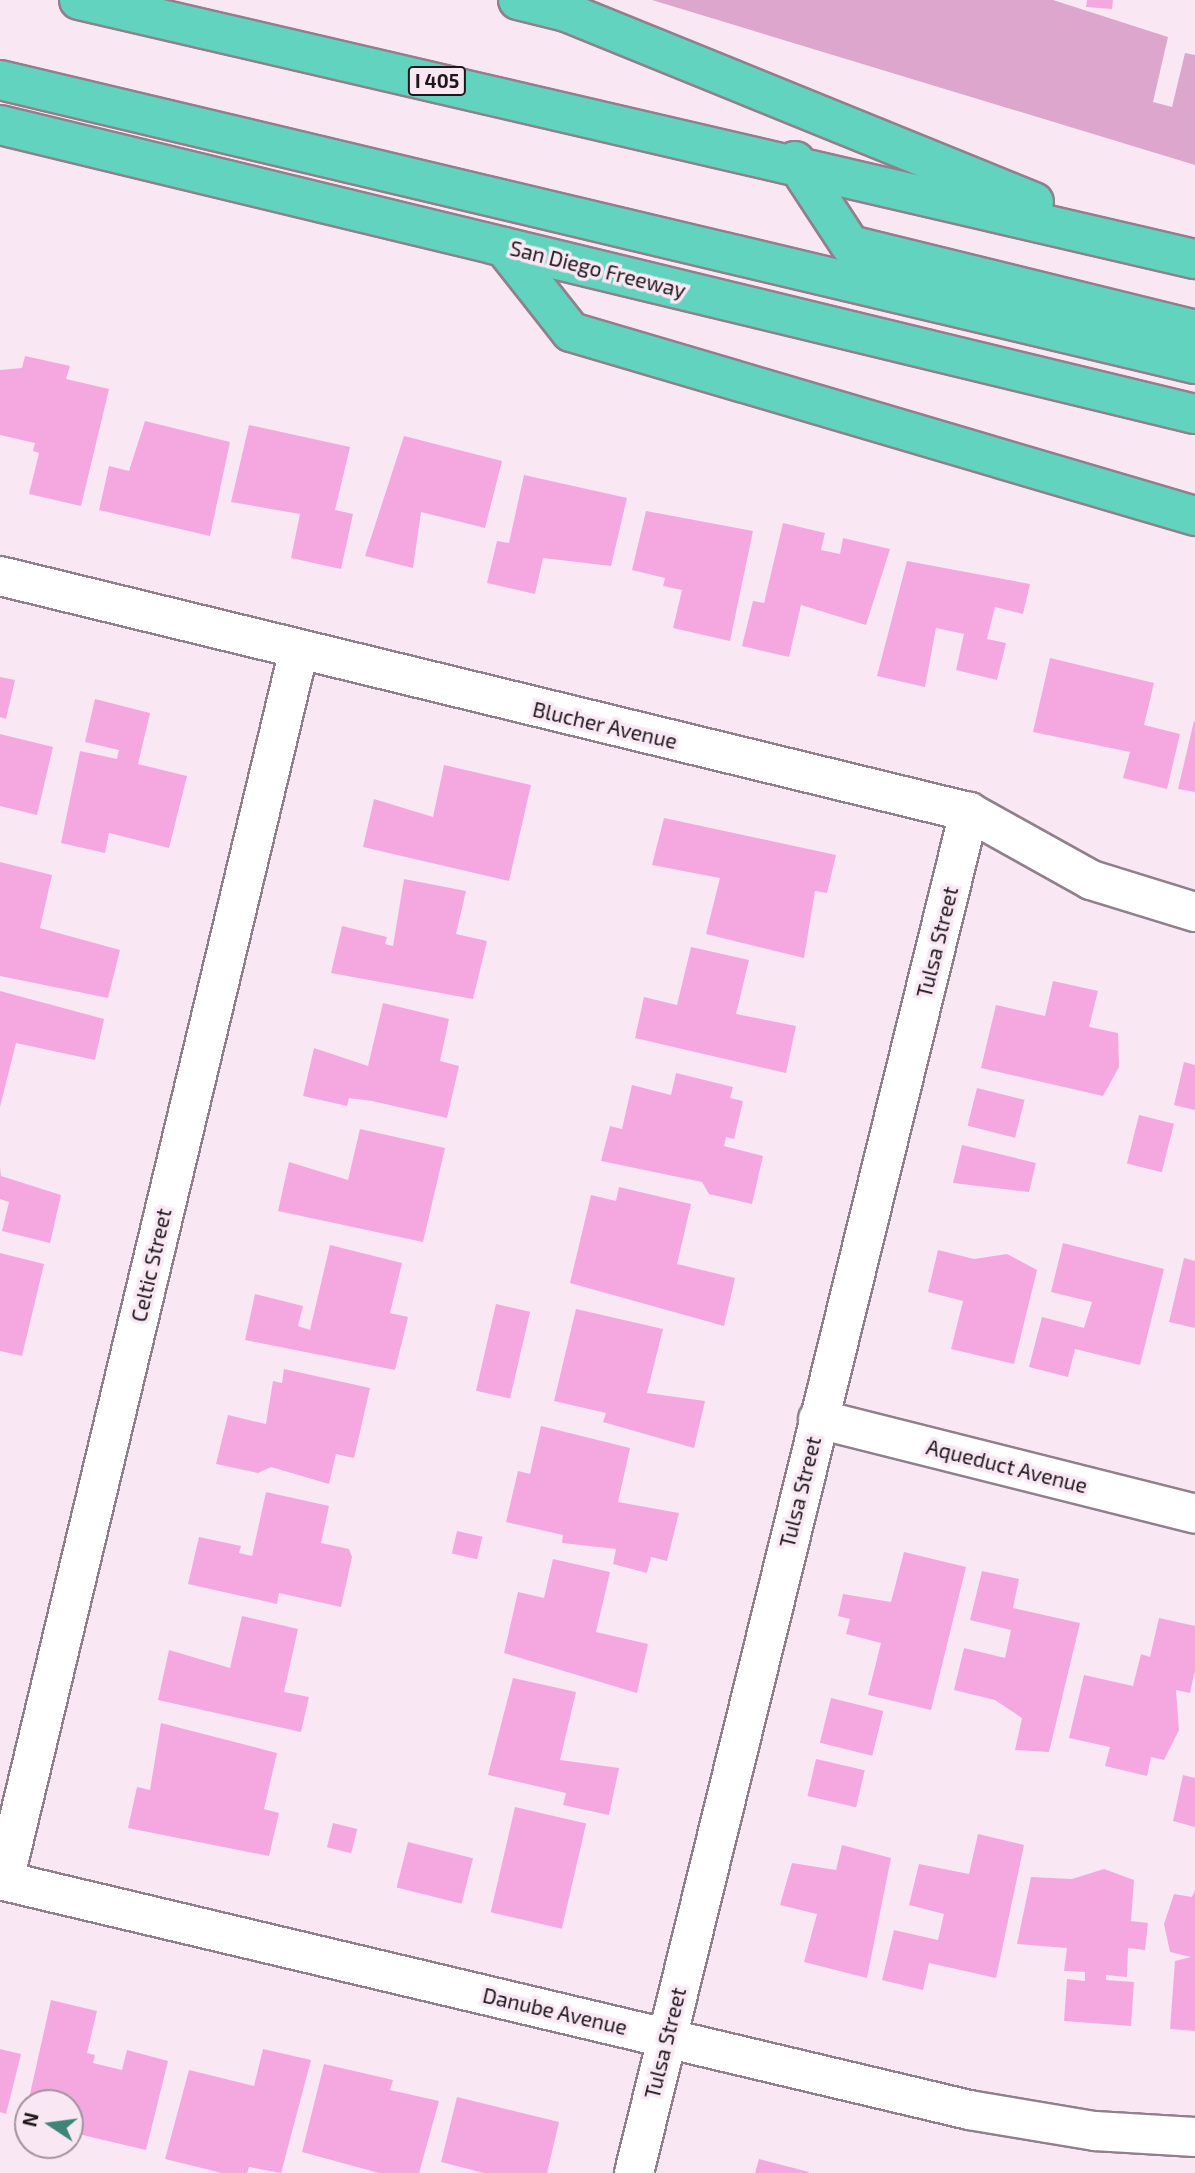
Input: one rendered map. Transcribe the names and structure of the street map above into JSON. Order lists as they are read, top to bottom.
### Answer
{
  "streets": {
    "highway": ["I 405", "San Diego Freeway"],
    "street": [
      "Blucher Avenue",
      "Tulsa Street",
      "Celtic Street",
      "Aqueduct Avenue",
      "Danube Avenue"
    ]
  },
  "crossings": [
    ["Blucher Avenue", "Tulsa Street"],
    ["Blucher Avenue", "Celtic Street"],
    ["Tulsa Street", "Aqueduct Avenue"],
    ["Tulsa Street", "Danube Avenue"],
    ["Celtic Street", "Danube Avenue"]
  ],
  "north": "left"
}
